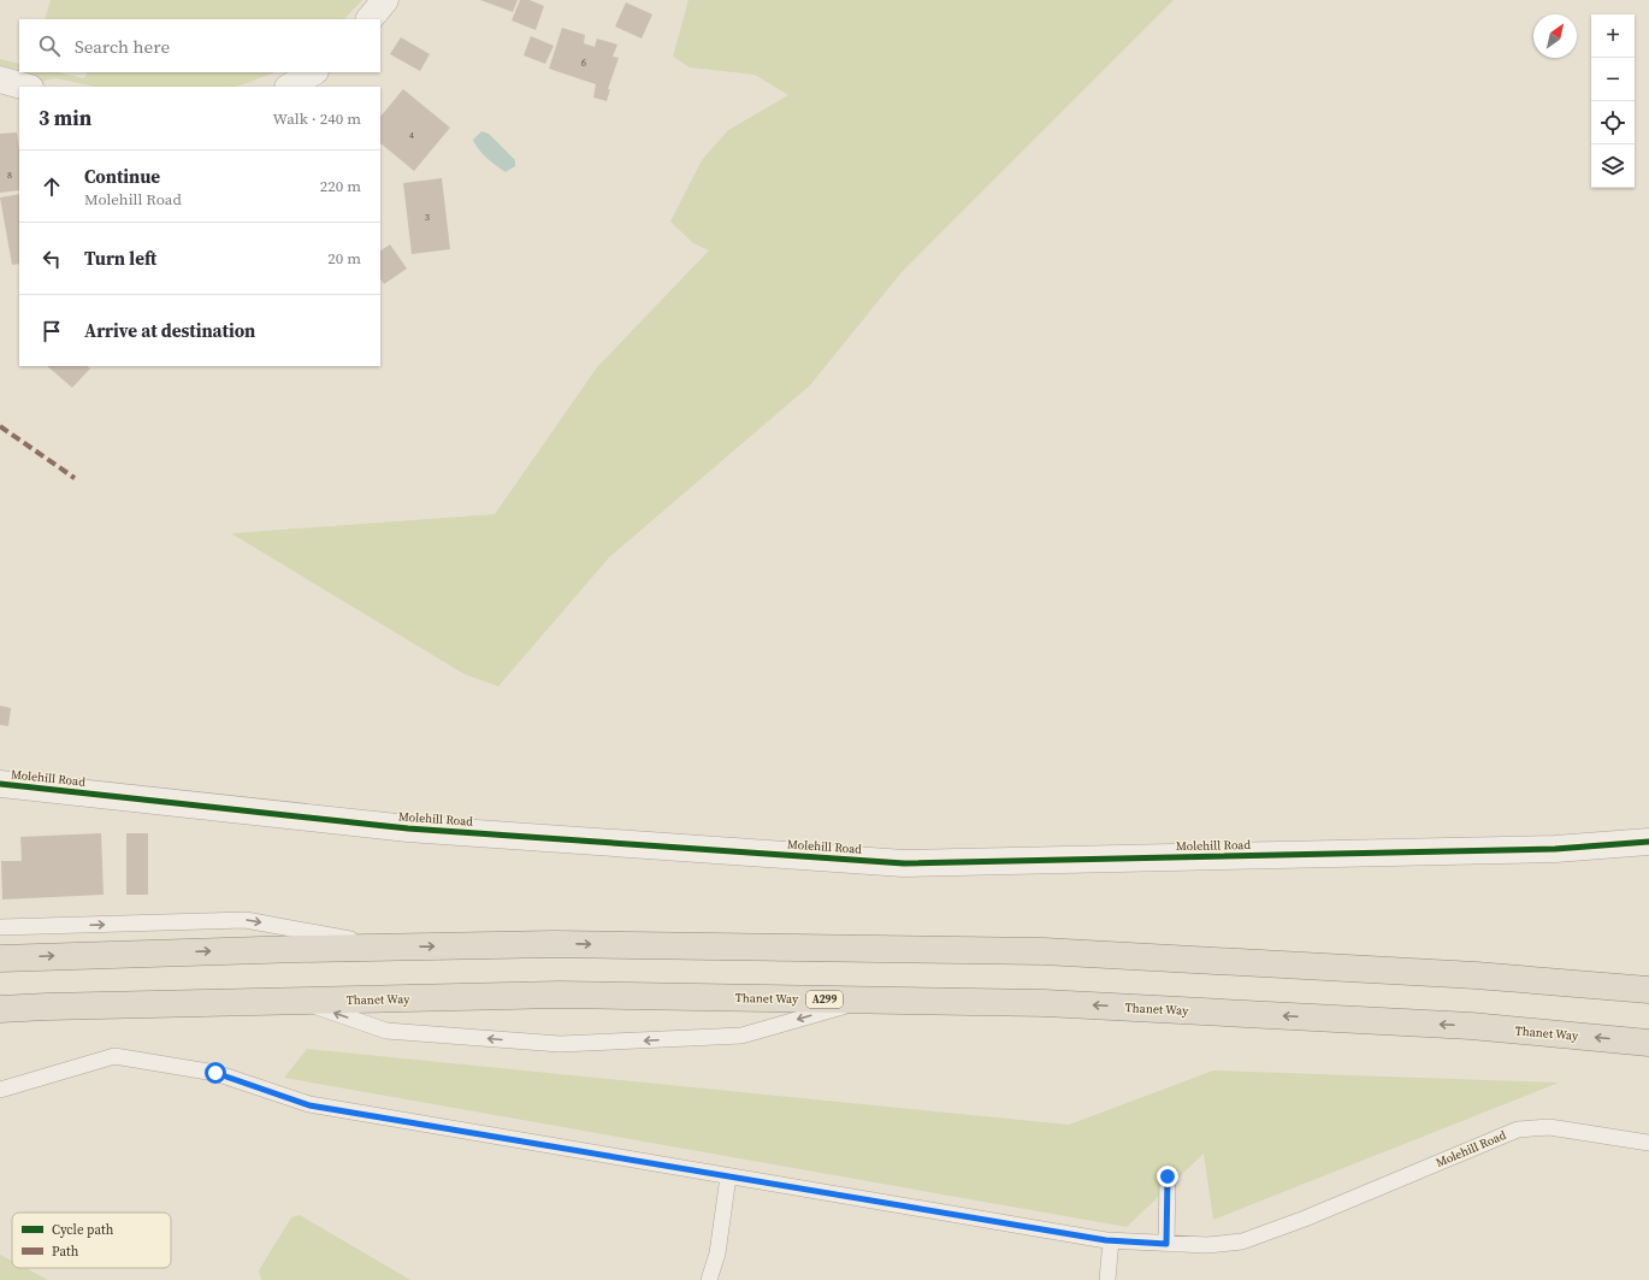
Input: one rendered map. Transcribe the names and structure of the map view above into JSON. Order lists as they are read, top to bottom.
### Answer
{
  "streets": {
    "highway": ["Thanet Way", "A299"],
    "street": ["Molehill Road"]
  },
  "house_numbers": [
    "6",
    "4",
    "8",
    "3"
  ],
  "legend": ["Cycle path", "Path"],
  "north": "top right",
  "page": {
    "map_buttons": ["+", "−"],
    "search": "Search here",
    "heading": ["3 min", "Walk · 240 m"],
    "list": [
      ["Continue", "Molehill Road", "220 m"],
      ["Turn left", "20 m"],
      "Arrive at destination"
    ]
  }
}
